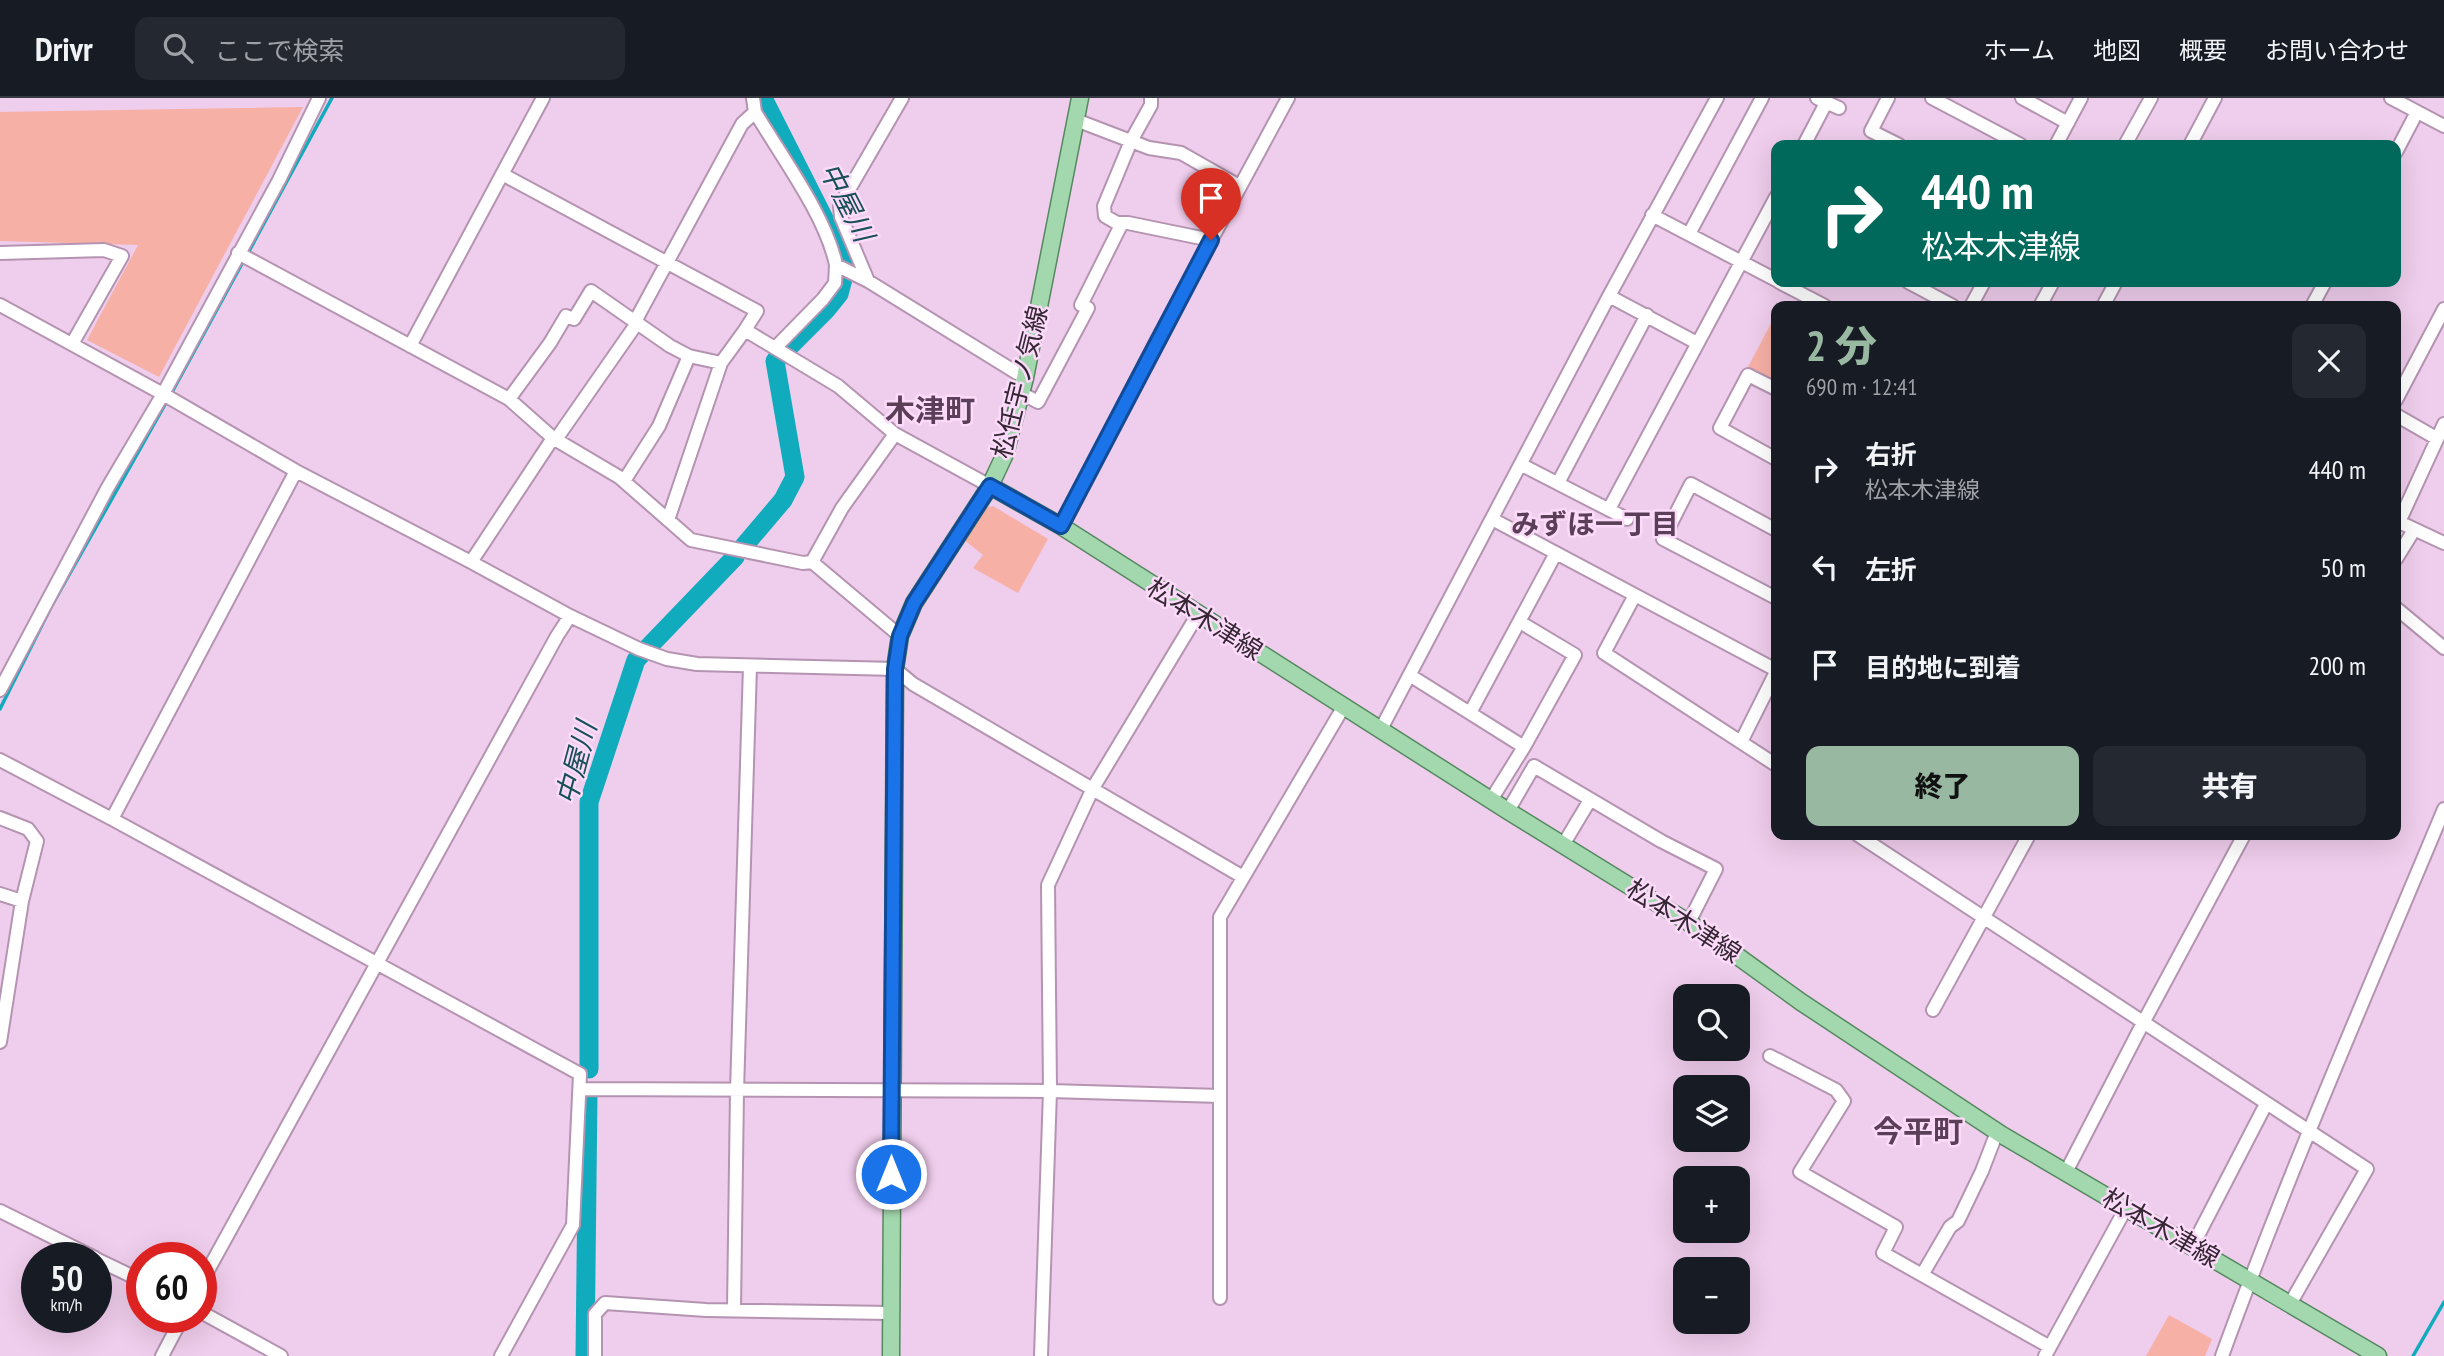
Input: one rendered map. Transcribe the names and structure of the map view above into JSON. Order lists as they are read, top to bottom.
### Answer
{
  "streets": {
    "main road": ["松任宇ノ気線", "松本木津線"]
  },
  "crossings": [
    ["松任宇ノ気線", "松本木津線"]
  ],
  "districts": ["木津町", "みずほ一丁目", "今平町"],
  "water": ["中屋川"],
  "page": {
    "header": "Drivr",
    "search": "ここで検索",
    "nav": [
      "ホーム",
      "地図",
      "概要",
      "お問い合わせ"
    ],
    "turn": ["440 m", "松本木津線"],
    "heading": ["2 分", "690 m · 12:41"],
    "list": [
      {
        "name": "右折",
        "note": "松本木津線",
        "value": "440 m"
      },
      {
        "name": "左折",
        "value": "50 m"
      },
      {
        "name": "目的地に到着",
        "value": "200 m"
      }
    ],
    "buttons": ["終了", "共有"],
    "map_buttons": ["+", "−"],
    "speed": "50 km/h",
    "limit": "60"
  }
}
